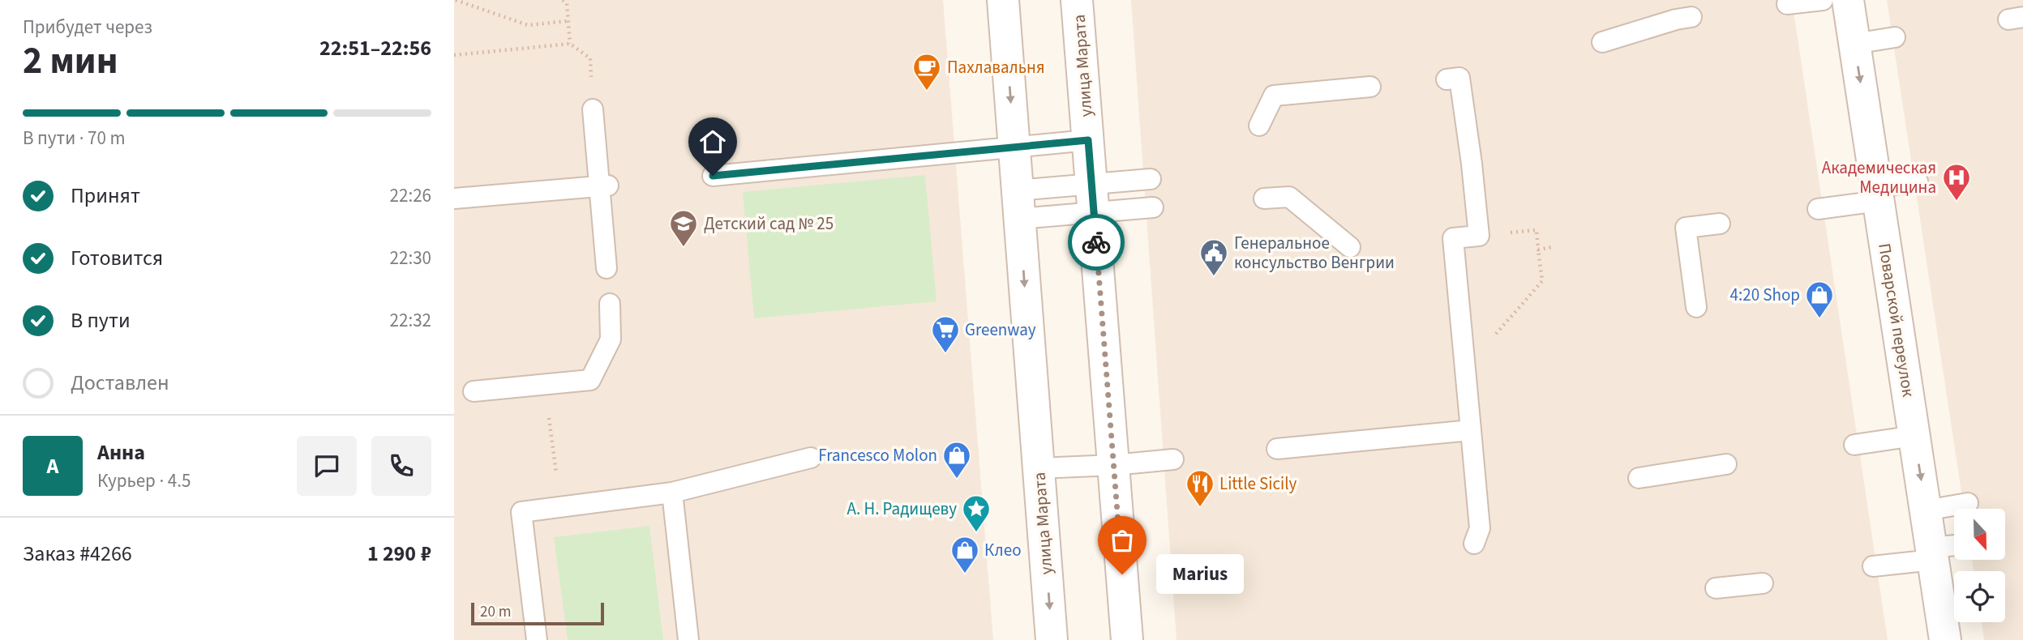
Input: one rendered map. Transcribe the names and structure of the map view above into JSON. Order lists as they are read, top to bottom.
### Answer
{
  "streets": {
    "street": ["улица Марата", "Поварской переулок"]
  },
  "one_way": ["Поварской переулок"],
  "places": {
    "cafe": ["Пахлавальня"],
    "hospital": ["Академическая Медицина"],
    "school or university": ["Детский сад № 25"],
    "public building": ["Генеральное консульство Венгрии"],
    "shop": ["4:20 Shop", "Francesco Molon", "Клео"],
    "supermarket": ["Greenway"],
    "restaurant": ["Little Sicily"],
    "place": ["А. Н. Радищеву"],
    "other": ["Marius"]
  },
  "scale_bar": "20 m",
  "north": "bottom",
  "page": {
    "heading": ["2 мин", "Прибудет через", "22:51–22:56"],
    "panel": [
      "Анна",
      "Курьер · 4.5",
      "Заказ #4266",
      "1 290 ₽"
    ],
    "bar": "В пути · 70 m",
    "list": [
      ["Принят", "22:26"],
      ["Готовится", "22:30"],
      ["В пути", "22:32"],
      "Доставлен"
    ],
    "round": "А",
    "bubble": "Marius",
    "scale": "20 m"
  }
}
